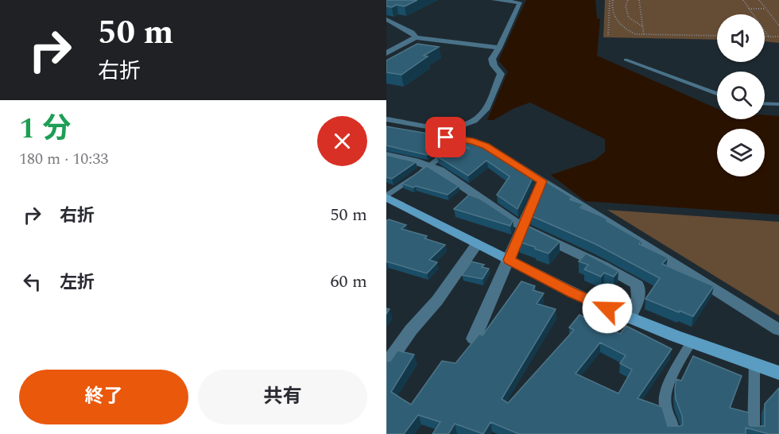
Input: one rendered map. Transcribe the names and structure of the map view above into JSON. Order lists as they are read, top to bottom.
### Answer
{
  "page": {
    "turn": ["50 m", "右折"],
    "heading": ["1 分", "180 m · 10:33"],
    "list": [
      {
        "name": "右折",
        "value": "50 m"
      },
      {
        "name": "左折",
        "value": "60 m"
      }
    ],
    "buttons": ["終了", "共有"]
  }
}
